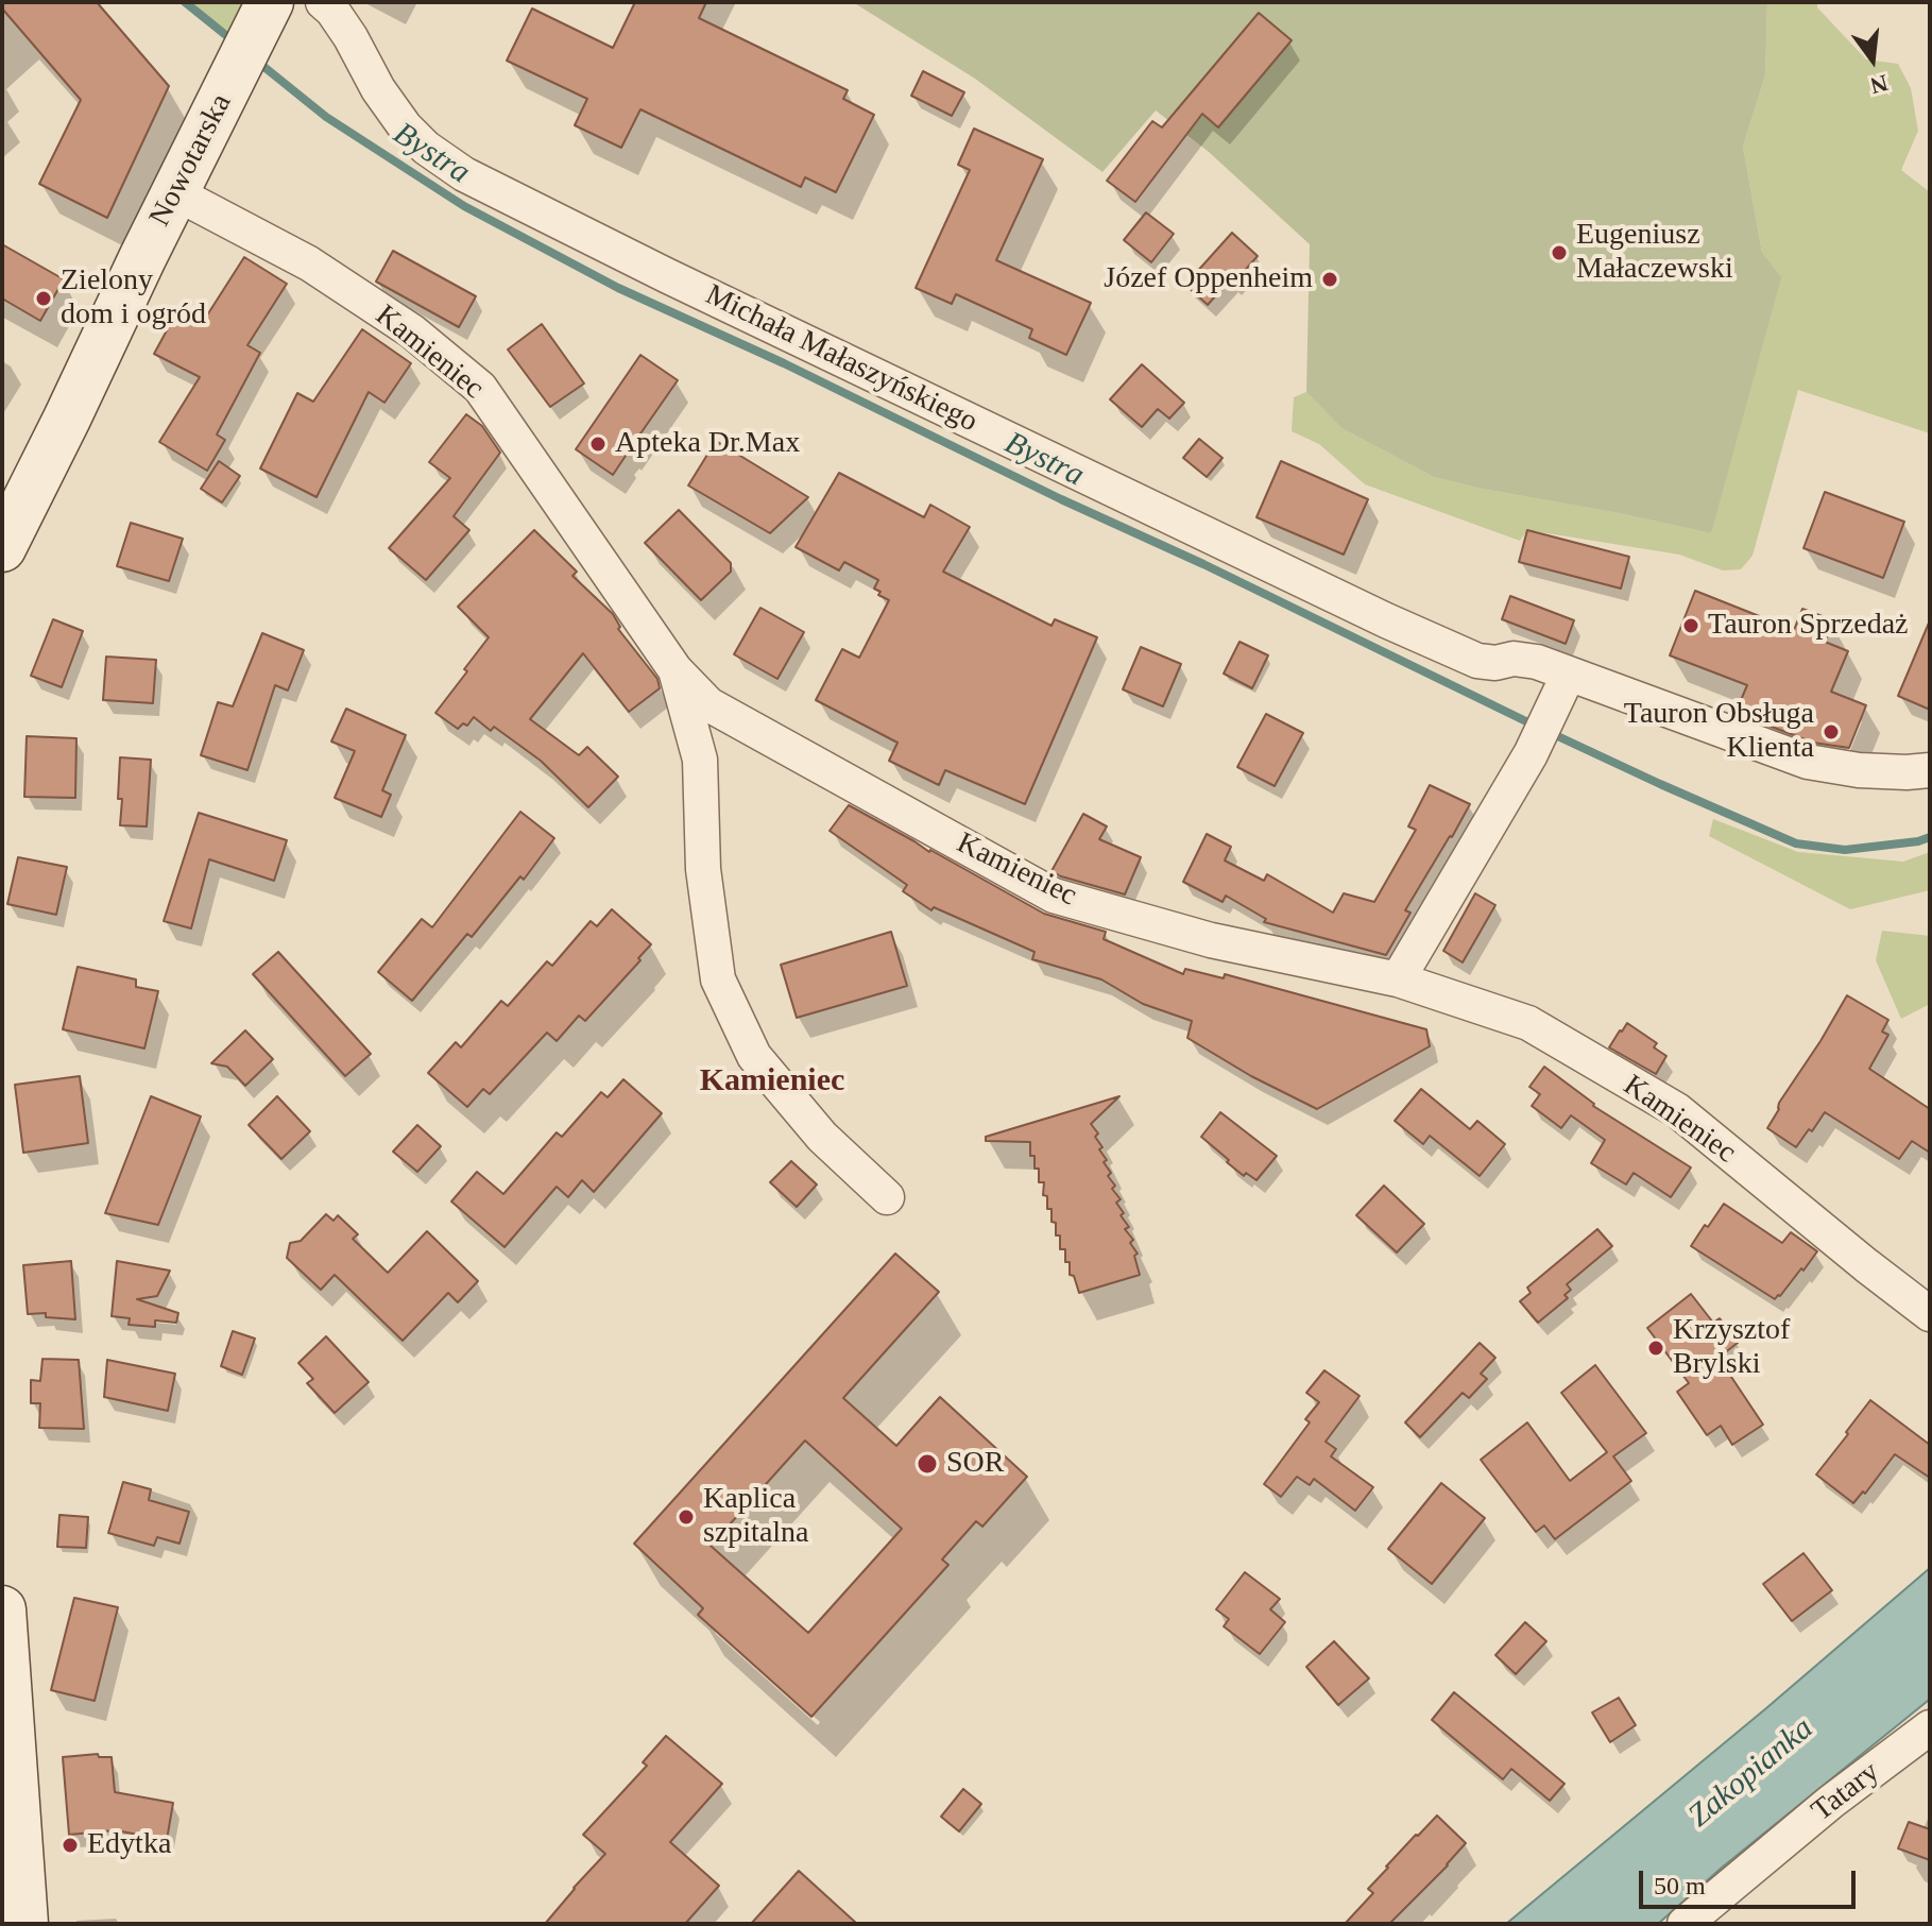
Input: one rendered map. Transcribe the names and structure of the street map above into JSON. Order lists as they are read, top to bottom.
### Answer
{
  "streets": {
    "main road": ["Nowotarska"],
    "street": ["Kamieniec", "Michała Małaszyńskiego", "Tatary"]
  },
  "crossings": [
    ["Nowotarska", "Kamieniec"]
  ],
  "districts": ["Kamieniec"],
  "water": ["Bystra", "Zakopianka"],
  "places": [
    "Eugeniusz Małaczewski",
    "Józef Oppenheim",
    "Zielony dom i ogród",
    "Apteka Dr.Max",
    "Tauron Sprzedaż",
    "Tauron Obsługa Klienta",
    "Krzysztof Brylski",
    "SOR",
    "Kaplica szpitalna",
    "Edytka"
  ],
  "scale_bar": "50 m",
  "north": "bottom"
}
